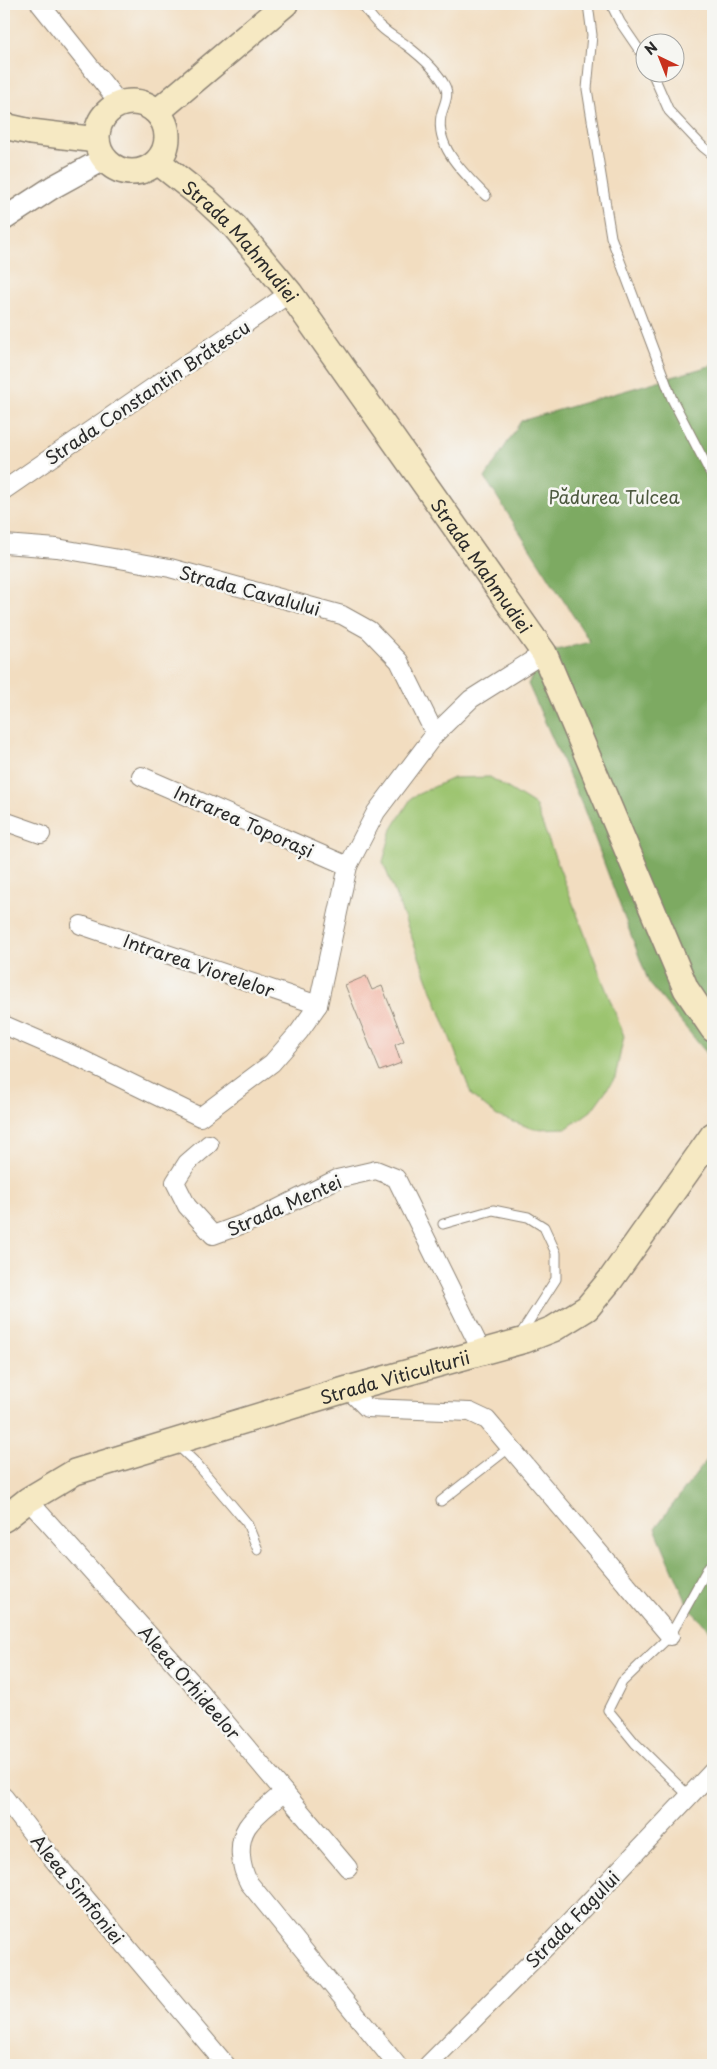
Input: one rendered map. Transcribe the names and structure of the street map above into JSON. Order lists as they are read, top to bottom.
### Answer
{
  "streets": {
    "main road": ["Strada Mahmudiei", "Strada Viticulturii"],
    "street": [
      "Strada Constantin Brătescu",
      "Strada Cavalului",
      "Intrarea Toporași",
      "Intrarea Viorelelor",
      "Strada Mentei",
      "Aleea Orhideelor",
      "Aleea Simfoniei",
      "Strada Fagului"
    ]
  },
  "crossings": [
    ["Strada Mahmudiei", "Strada Constantin Brătescu"],
    ["Strada Mentei", "Strada Viticulturii"],
    ["Strada Viticulturii", "Aleea Orhideelor"]
  ],
  "parks": ["Pădurea Tulcea"],
  "north": "top left"
}
